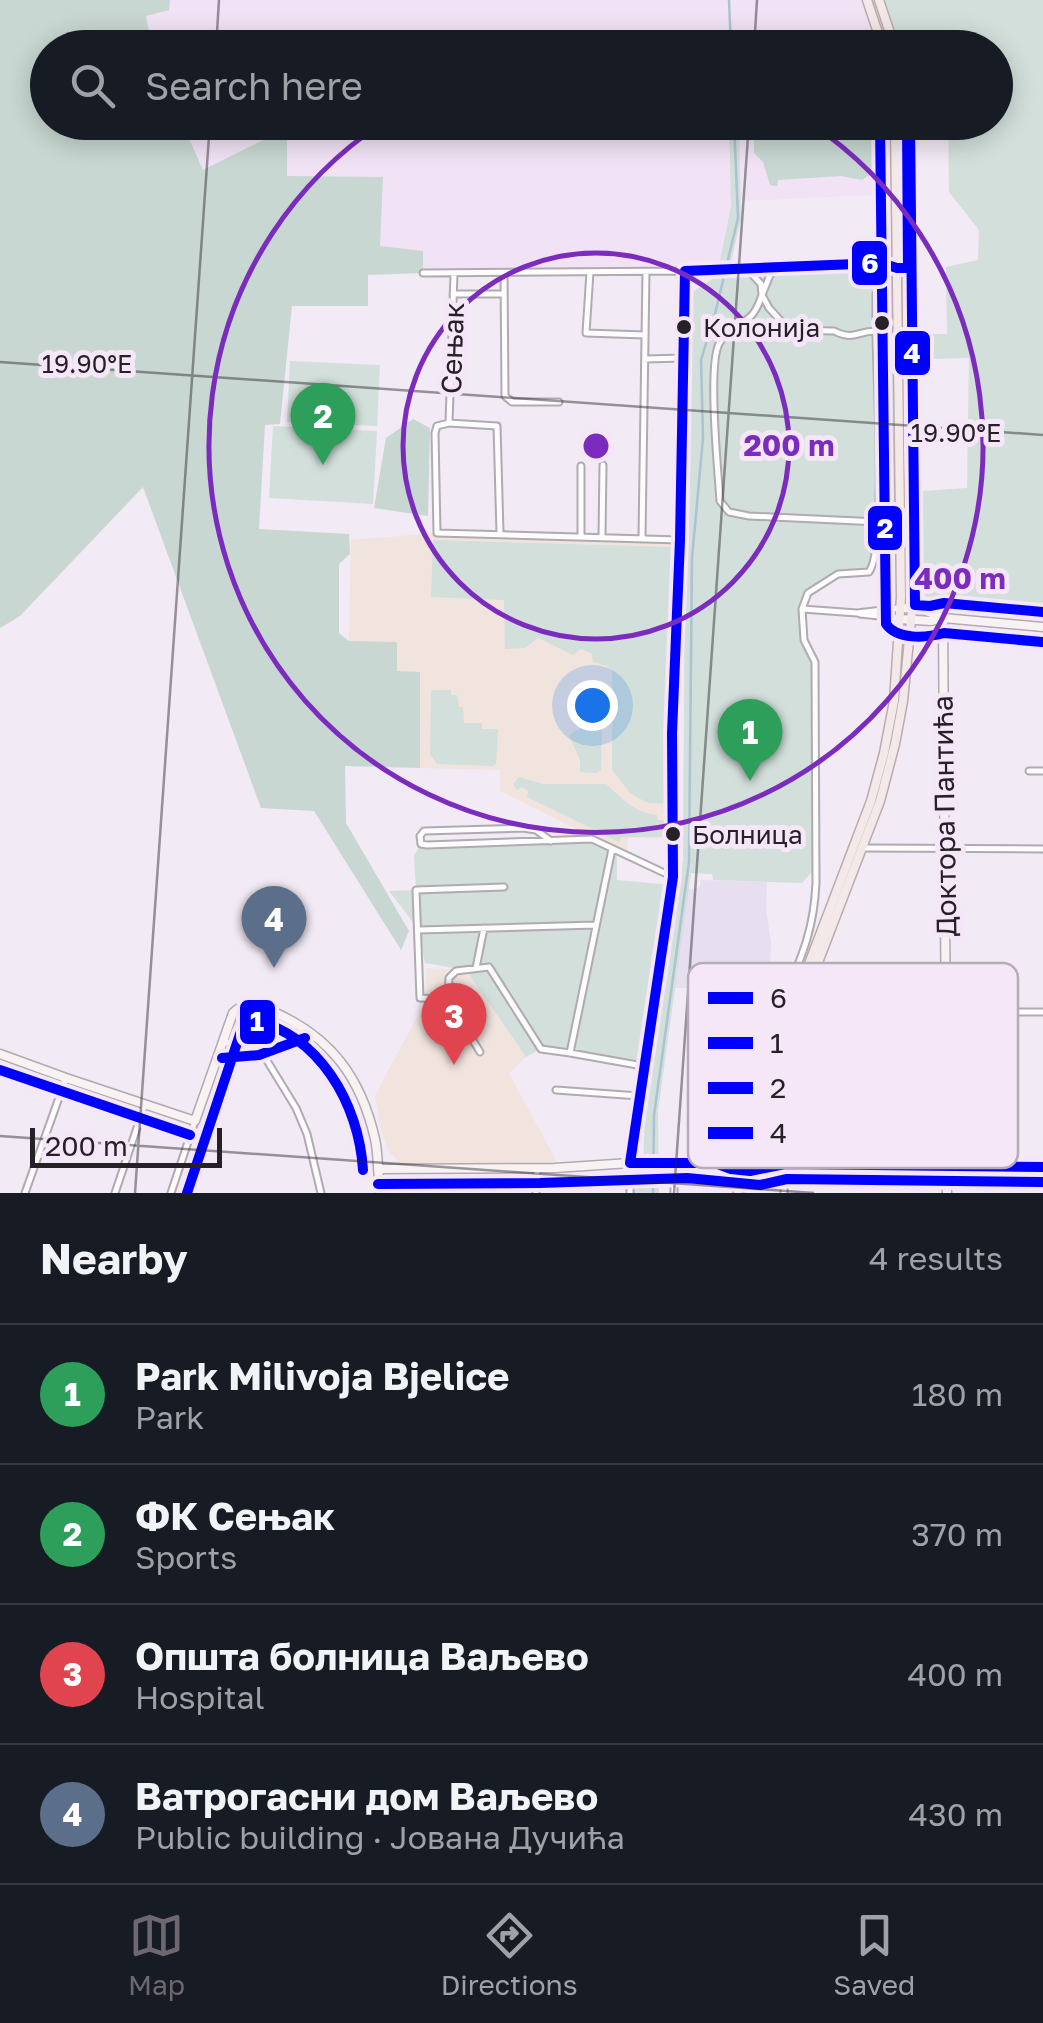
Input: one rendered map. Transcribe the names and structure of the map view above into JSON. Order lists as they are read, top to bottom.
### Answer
{
  "streets": {
    "street": ["Сењак", "Доктора Пантића"]
  },
  "places": ["Колонија", "Болница"],
  "lines": [
    "transit line 6",
    "transit line 2",
    "transit line 4",
    "transit line 1"
  ],
  "legend": [
    "6",
    "1",
    "2",
    "4"
  ],
  "scale_bar": "200 m",
  "page": {
    "search": "Search here",
    "pins": [
      "2",
      "1",
      "4",
      "3"
    ],
    "scale": "200 m",
    "heading": ["Nearby", "4 results"],
    "list": [
      {
        "mark": "1",
        "name": "Park Milivoja Bjelice",
        "note": "Park",
        "value": "180 m"
      },
      {
        "mark": "2",
        "name": "ФК Сењак",
        "note": "Sports",
        "value": "370 m"
      },
      {
        "mark": "3",
        "name": "Општа болница Ваљево",
        "note": "Hospital",
        "value": "400 m"
      },
      {
        "mark": "4",
        "name": "Ватрогасни дом Ваљево",
        "note": "Public building · Јована Дучића",
        "value": "430 m"
      }
    ],
    "nav": ["Map", "Directions", "Saved"]
  },
  "coordinates": ["19.90°E"],
  "rings": ["200 m", "400 m"]
}
